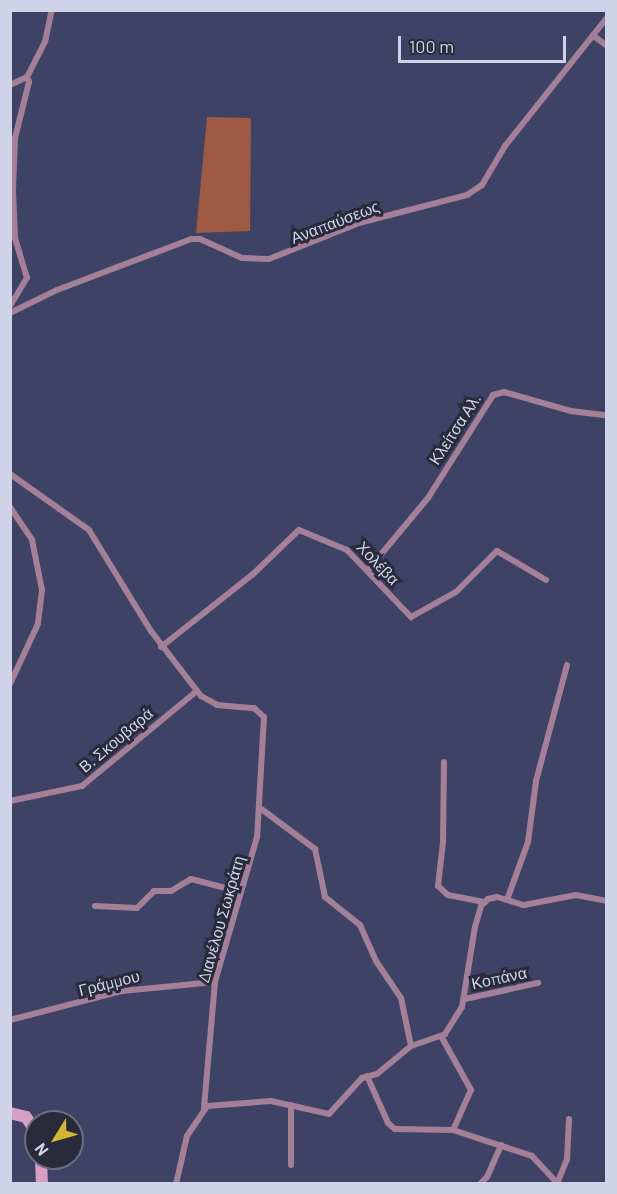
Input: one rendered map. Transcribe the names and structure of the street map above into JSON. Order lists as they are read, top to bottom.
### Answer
{
  "streets": {
    "street": [
      "Αναπαύσεως",
      "Κλείτσα Αλ.",
      "Χολέβα",
      "Β. Σκουβαρά",
      "Διανέλου Σωκράτη",
      "Κοπάνα",
      "Γράμμου"
    ]
  },
  "crossings": [
    ["Κλείτσα Αλ.", "Χολέβα"],
    ["Β. Σκουβαρά", "Διανέλου Σωκράτη"],
    ["Διανέλου Σωκράτη", "Γράμμου"]
  ],
  "scale_bar": "100 m",
  "north": "bottom left"
}
